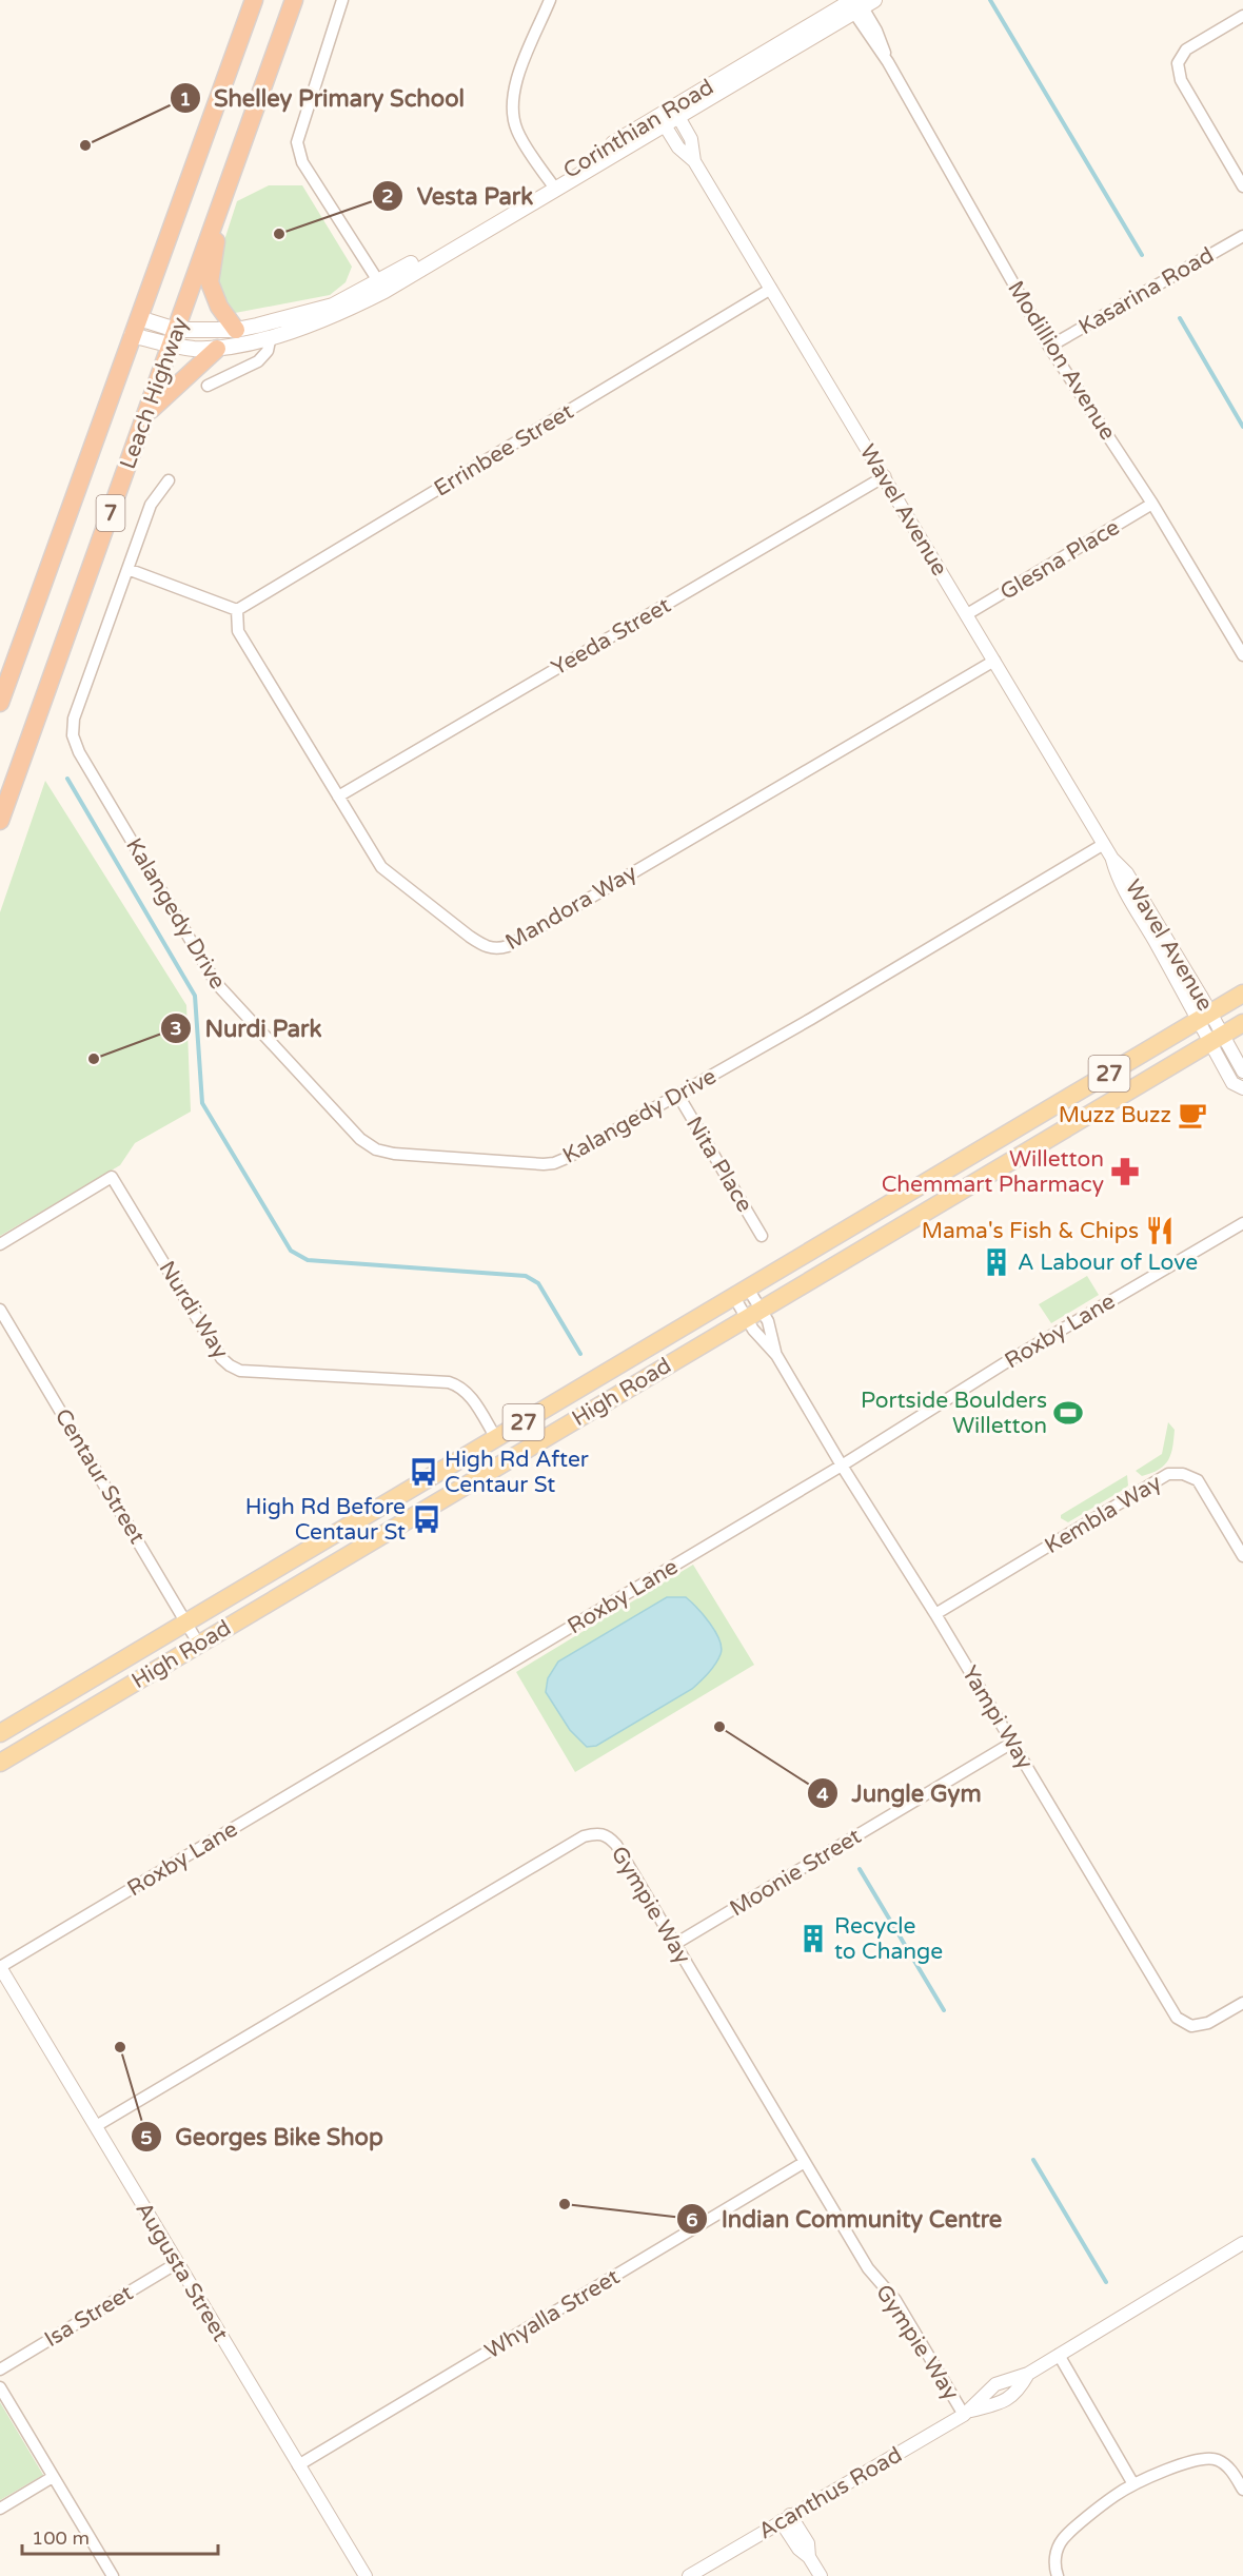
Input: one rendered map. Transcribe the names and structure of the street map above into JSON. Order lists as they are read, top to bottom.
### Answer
{
  "streets": {
    "highway": ["Leach Highway", "7"],
    "main road": ["Corinthian Road", "27", "High Road"],
    "street": [
      "Kasarina Road",
      "Modillion Avenue",
      "Errinbee Street",
      "Wavel Avenue",
      "Glesna Place",
      "Yeeda Street",
      "Mandora Way",
      "Kalangedy Drive",
      "Nita Place",
      "Nurdi Way",
      "Roxby Lane",
      "Centaur Street",
      "Kembla Way",
      "Yampi Way",
      "Moonie Street",
      "Gympie Way",
      "Augusta Street",
      "Whyalla Street",
      "Isa Street",
      "Acanthus Road"
    ]
  },
  "crossings": [
    ["Corinthian Road", "Modillion Avenue"],
    ["Corinthian Road", "Leach Highway"],
    ["Corinthian Road", "Wavel Avenue"],
    ["Kasarina Road", "Modillion Avenue"],
    ["Modillion Avenue", "Glesna Place"],
    ["Errinbee Street", "Wavel Avenue"],
    ["Errinbee Street", "Mandora Way"],
    ["Wavel Avenue", "Glesna Place"],
    ["Wavel Avenue", "Yeeda Street"],
    ["Wavel Avenue", "Mandora Way"],
    ["Wavel Avenue", "Kalangedy Drive"],
    ["Wavel Avenue", "High Road"],
    ["Yeeda Street", "Mandora Way"],
    ["Kalangedy Drive", "Nita Place"],
    ["Nurdi Way", "High Road"],
    ["Roxby Lane", "Yampi Way"],
    ["Roxby Lane", "Augusta Street"],
    ["High Road", "Centaur Street"],
    ["High Road", "Yampi Way"],
    ["Kembla Way", "Yampi Way"],
    ["Yampi Way", "Moonie Street"],
    ["Moonie Street", "Gympie Way"],
    ["Gympie Way", "Augusta Street"],
    ["Gympie Way", "Whyalla Street"],
    ["Gympie Way", "Acanthus Road"],
    ["Augusta Street", "Whyalla Street"],
    ["Augusta Street", "Isa Street"]
  ],
  "places": {
    "other": [
      "Shelley Primary School",
      "Vesta Park",
      "Nurdi Park",
      "Jungle Gym",
      "Georges Bike Shop",
      "Indian Community Centre"
    ],
    "cafe": ["Muzz Buzz"],
    "pharmacy": ["Willetton Chemmart Pharmacy"],
    "restaurant": ["Mama's Fish & Chips"],
    "building": ["A Labour of Love", "Recycle to Change"],
    "sports": ["Portside Boulders Willetton"],
    "bus stop": ["High Rd After Centaur St", "High Rd Before Centaur St"]
  },
  "scale_bar": "100 m"
}
